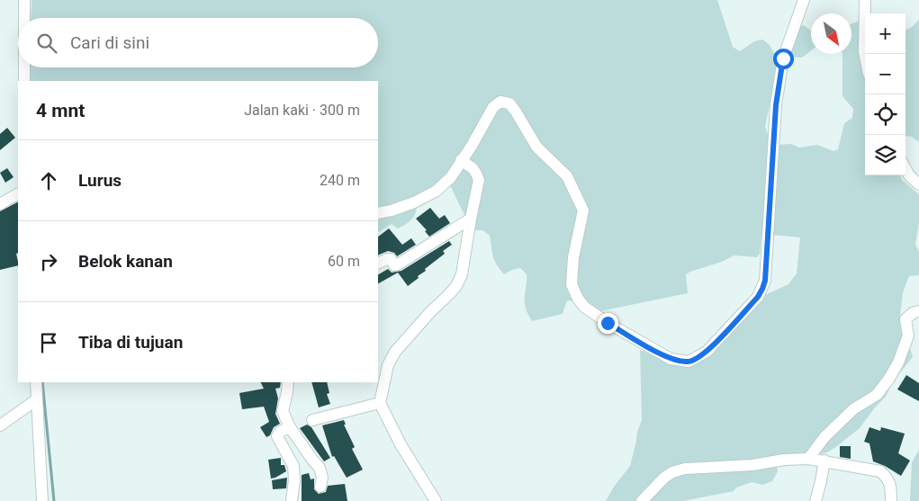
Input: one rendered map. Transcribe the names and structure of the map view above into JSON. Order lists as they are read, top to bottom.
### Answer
{
  "north": "bottom right",
  "page": {
    "map_buttons": ["+", "−"],
    "search": "Cari di sini",
    "heading": ["4 mnt", "Jalan kaki · 300 m"],
    "list": [
      ["Lurus", "240 m"],
      ["Belok kanan", "60 m"],
      "Tiba di tujuan"
    ]
  }
}
